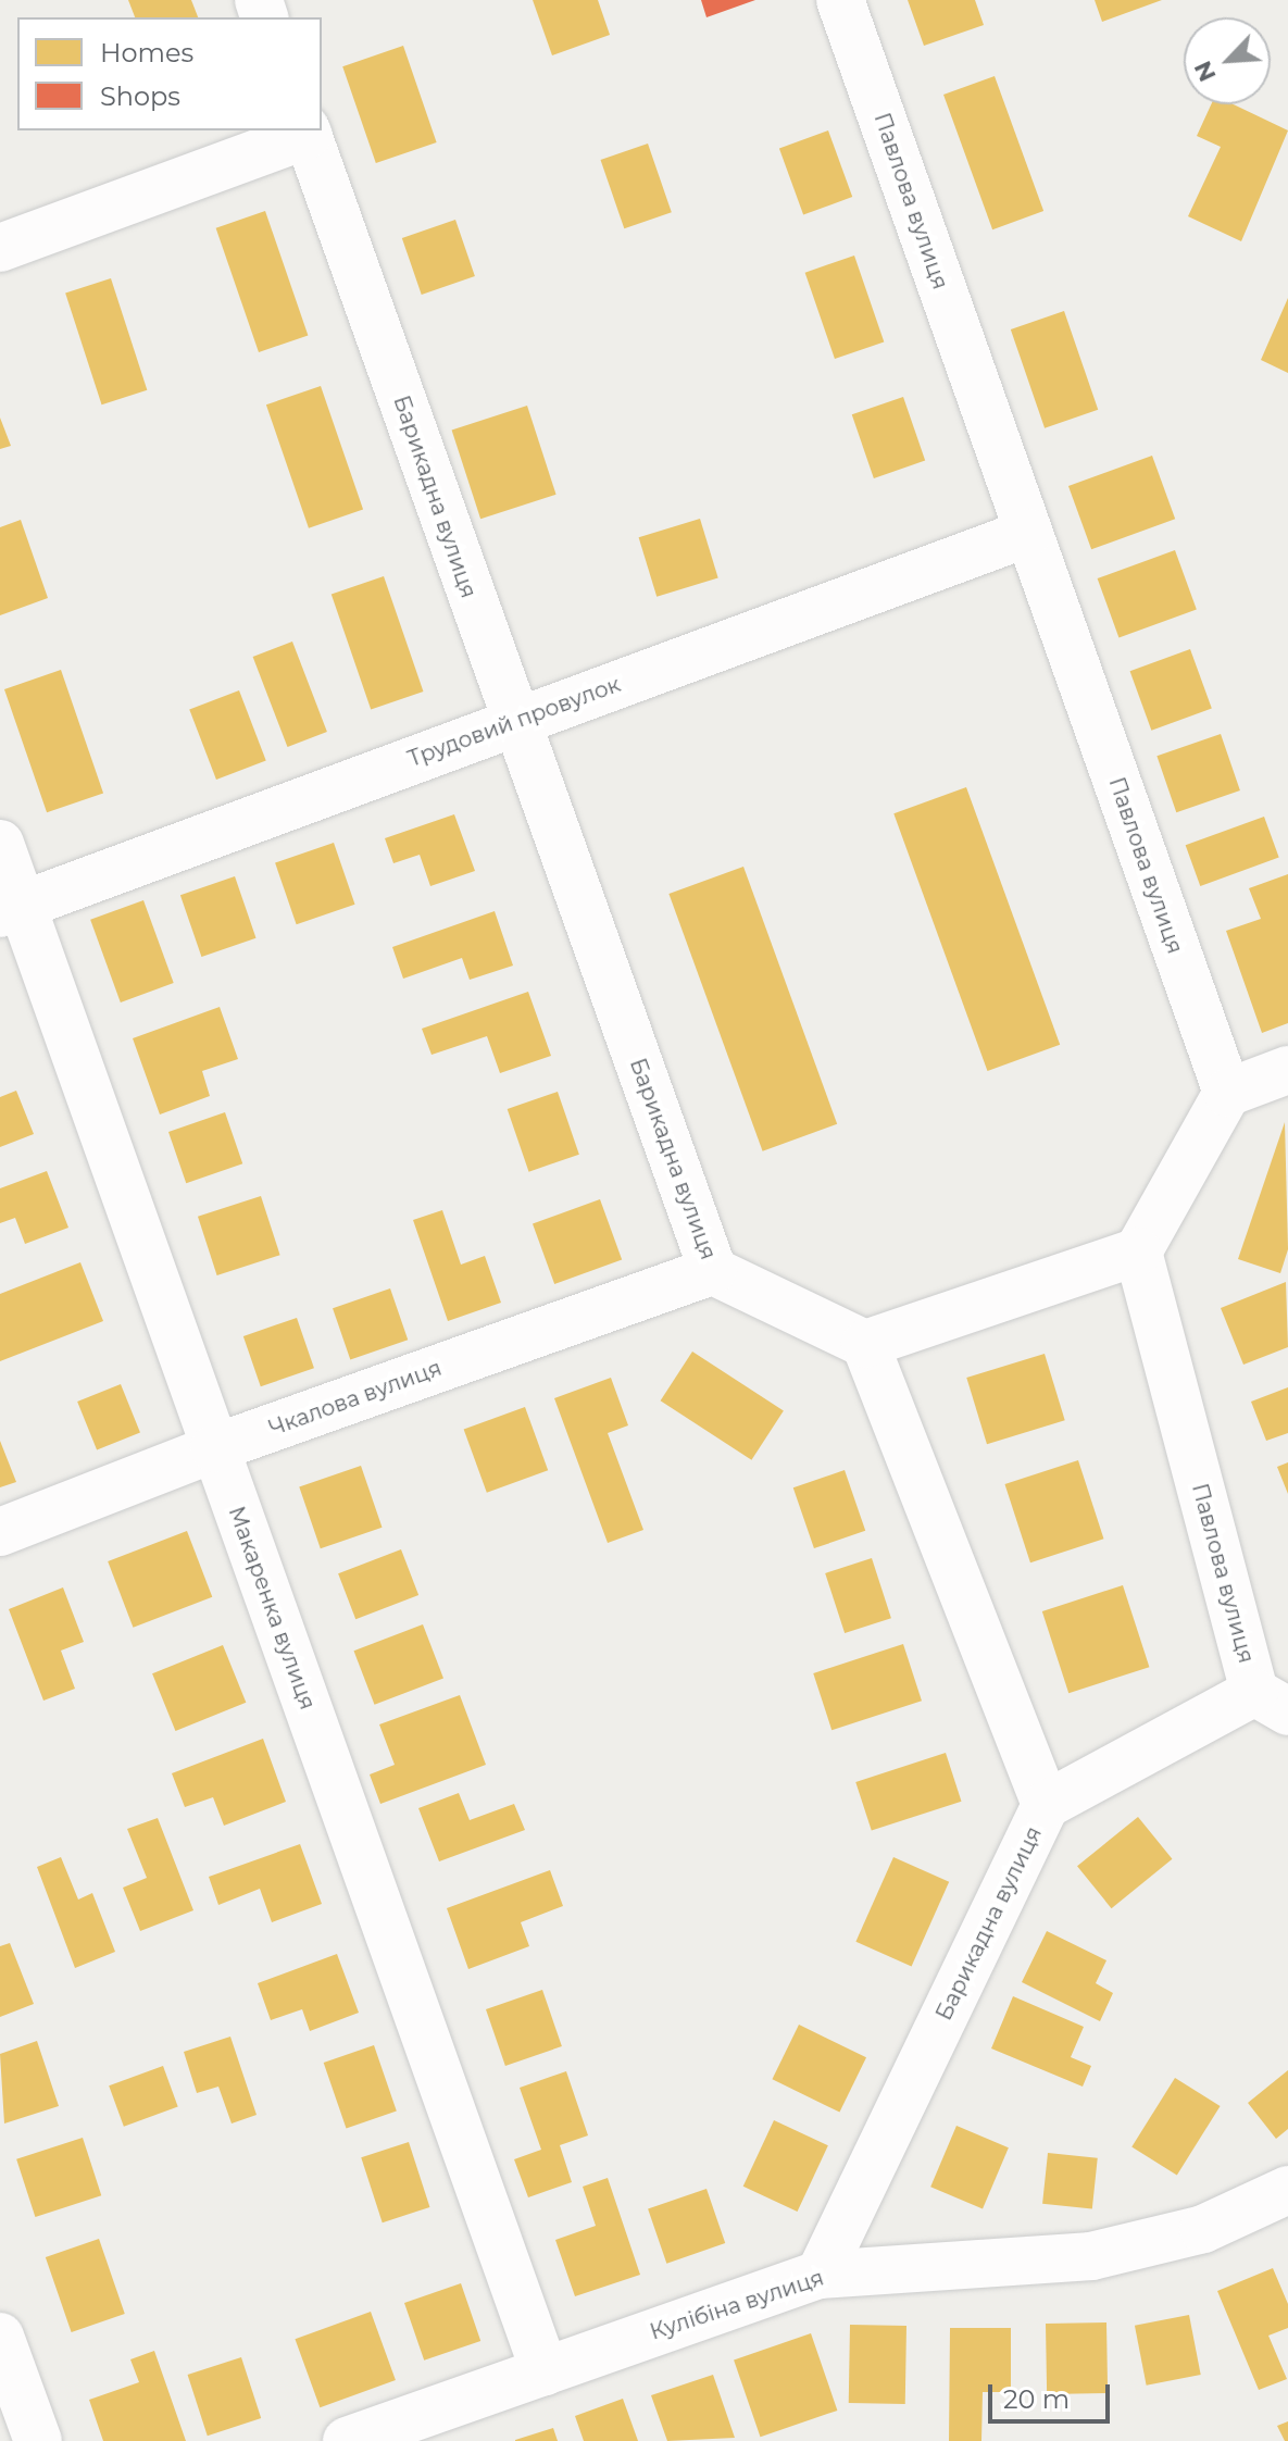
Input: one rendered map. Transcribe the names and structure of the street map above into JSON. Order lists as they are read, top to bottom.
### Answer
{
  "streets": {
    "street": [
      "Павлова вулиця",
      "Барикадна вулиця",
      "Трудовий провулок",
      "Чкалова вулиця",
      "Макаренка вулиця",
      "Кулібіна вулиця"
    ]
  },
  "crossings": [
    ["Павлова вулиця", "Трудовий провулок"],
    ["Барикадна вулиця", "Трудовий провулок"],
    ["Барикадна вулиця", "Чкалова вулиця"],
    ["Барикадна вулиця", "Кулібіна вулиця"],
    ["Трудовий провулок", "Макаренка вулиця"],
    ["Чкалова вулиця", "Макаренка вулиця"],
    ["Макаренка вулиця", "Кулібіна вулиця"]
  ],
  "legend": ["Homes", "Shops"],
  "scale_bar": "20 m",
  "north": "bottom left"
}
